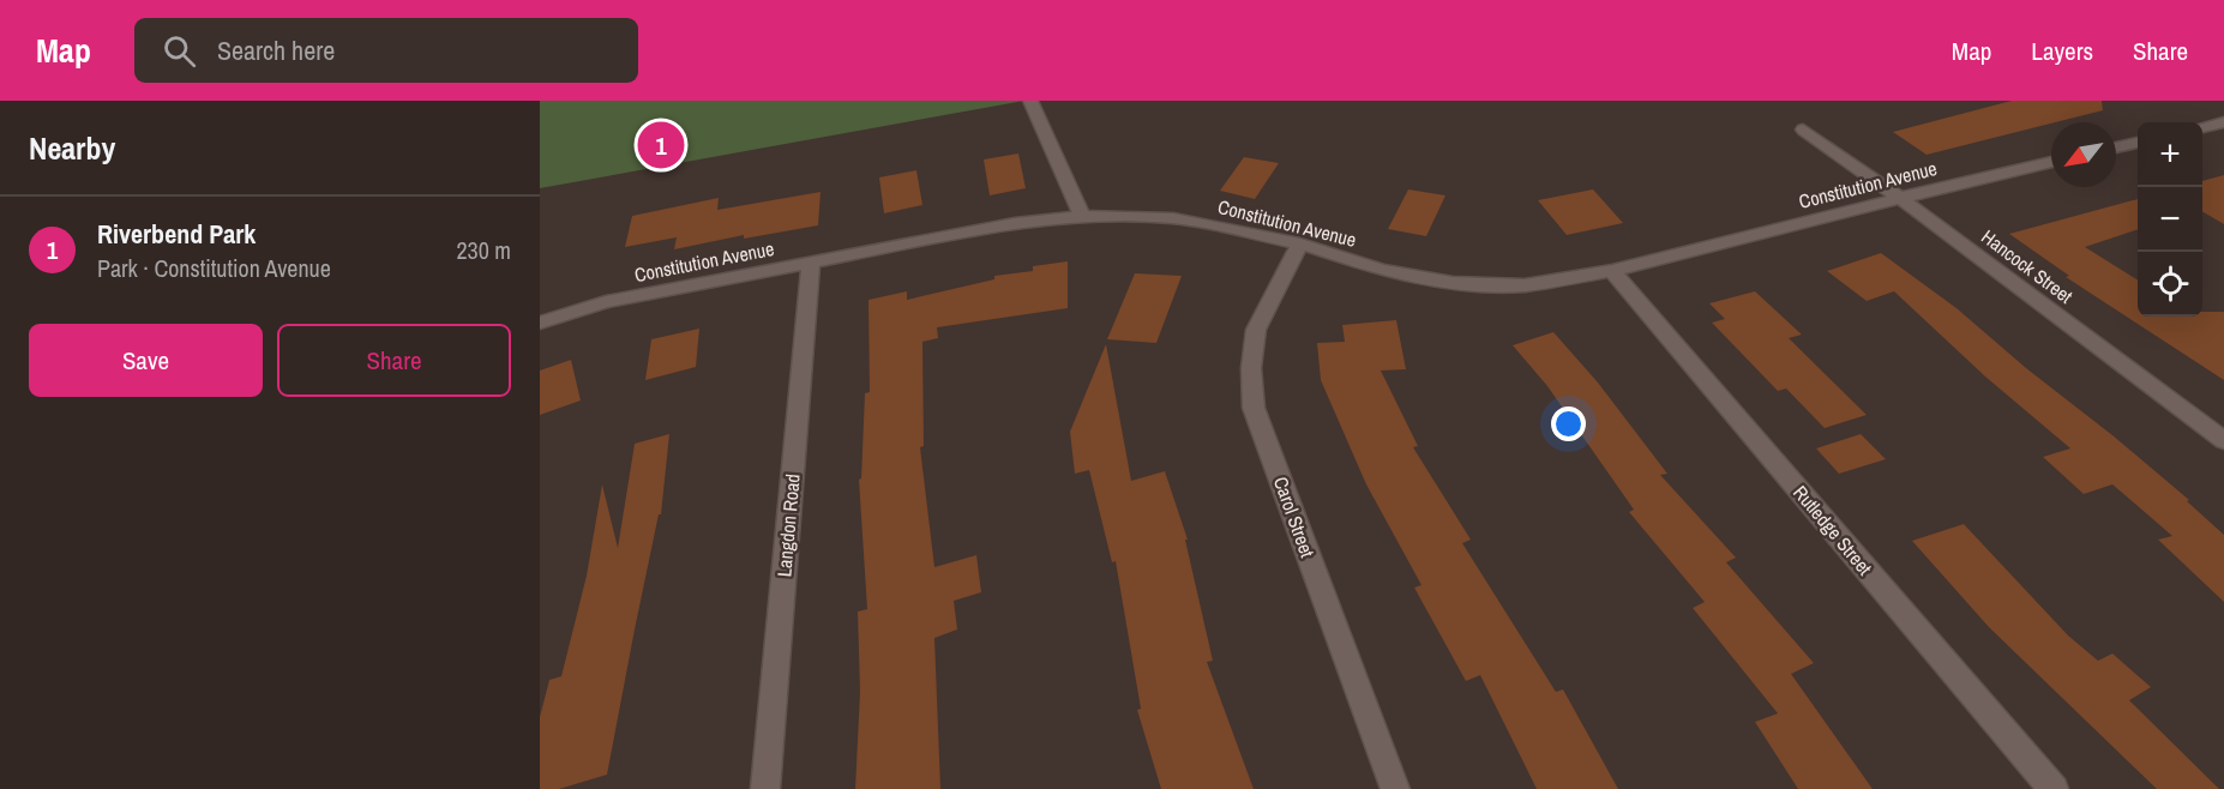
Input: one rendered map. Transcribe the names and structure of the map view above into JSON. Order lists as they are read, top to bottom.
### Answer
{
  "streets": {
    "street": [
      "Constitution Avenue",
      "Hancock Street",
      "Carol Street",
      "Langdon Road",
      "Rutledge Street"
    ]
  },
  "crossings": [
    ["Constitution Avenue", "Hancock Street"],
    ["Constitution Avenue", "Carol Street"],
    ["Constitution Avenue", "Langdon Road"],
    ["Constitution Avenue", "Rutledge Street"]
  ],
  "north": "bottom left",
  "page": {
    "header": "Map",
    "search": "Search here",
    "nav": ["Map", "Layers", "Share"],
    "heading": "Nearby",
    "pins": "1",
    "map_buttons": ["+", "−"],
    "list": [
      {
        "mark": "1",
        "name": "Riverbend Park",
        "note": "Park · Constitution Avenue",
        "value": "230 m"
      }
    ],
    "buttons": ["Save", "Share"]
  }
}
